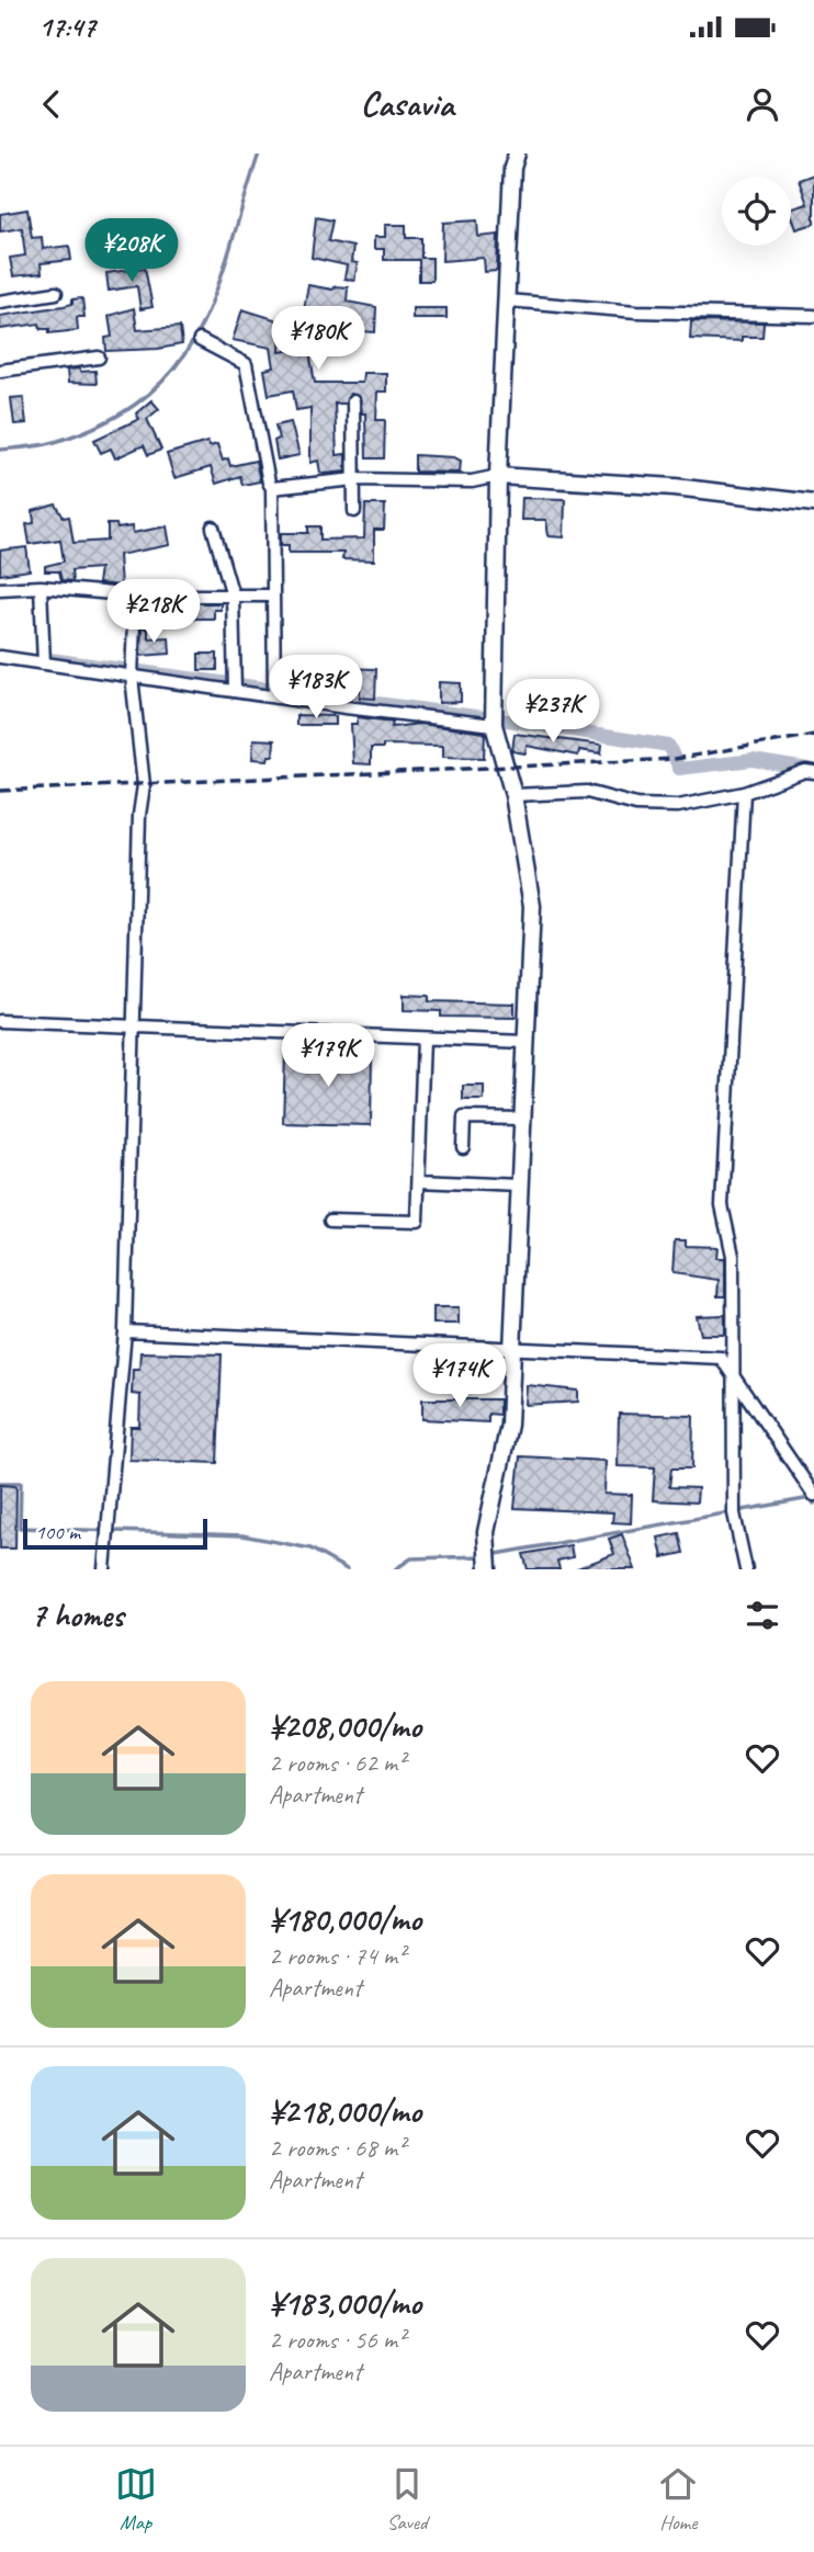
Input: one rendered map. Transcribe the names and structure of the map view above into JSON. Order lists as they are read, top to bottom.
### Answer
{
  "scale_bar": "100 m",
  "page": {
    "status": "17:47",
    "header": "Casavia",
    "price": [
      "¥208K",
      "¥180K",
      "¥218K",
      "¥183K",
      "¥237K",
      "¥179K",
      "¥174K"
    ],
    "scale": "100 m",
    "heading": "7 homes",
    "list": [
      {
        "name": "¥208,000/mo",
        "note": "2 rooms · 62 m² · Apartment"
      },
      {
        "name": "¥180,000/mo",
        "note": "2 rooms · 74 m² · Apartment"
      },
      {
        "name": "¥218,000/mo",
        "note": "2 rooms · 68 m² · Apartment"
      },
      {
        "name": "¥183,000/mo",
        "note": "2 rooms · 56 m² · Apartment"
      }
    ],
    "tabs": ["Map", "Saved", "Home"]
  }
}
